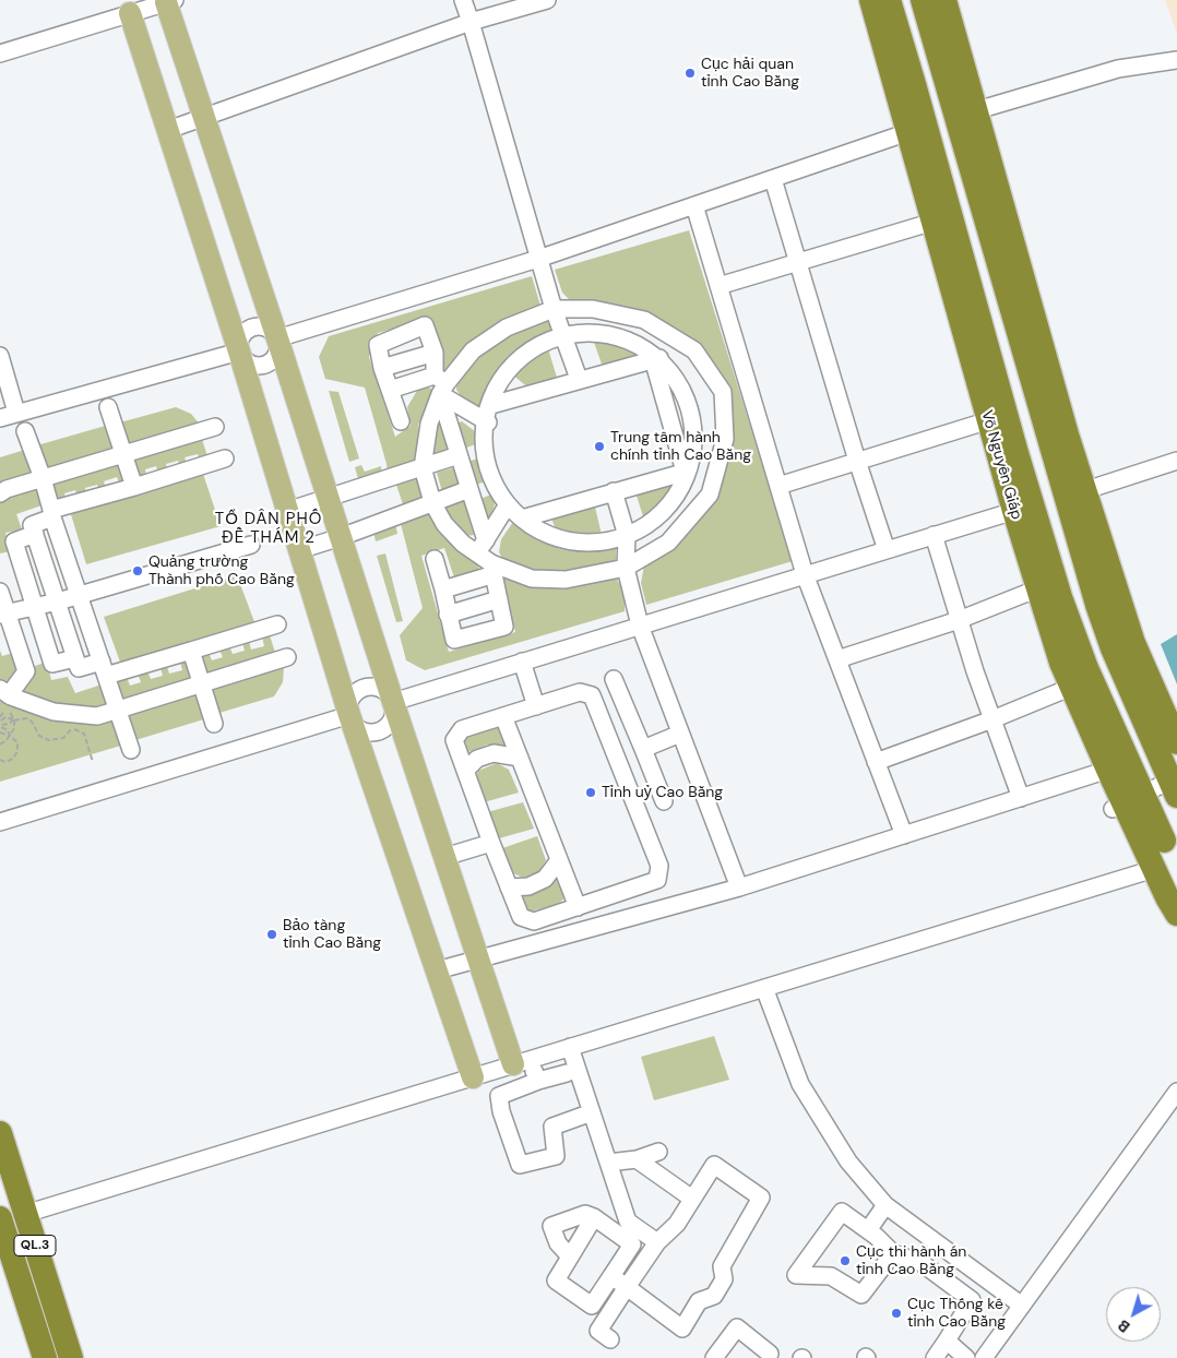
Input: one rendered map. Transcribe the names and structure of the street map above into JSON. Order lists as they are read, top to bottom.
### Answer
{
  "streets": {
    "highway": ["Võ Nguyên Giáp", "QL.3"]
  },
  "districts": ["TỔ DÂN PHỐ ĐỀ THÁM 2"],
  "places": [
    "Cục hải quan tỉnh Cao Bằng",
    "Trung tâm hành chính tỉnh Cao Bằng",
    "Quảng trường Thành phố Cao Bằng",
    "Tỉnh uỷ Cao Bằng",
    "Bảo tàng tỉnh Cao Bằng",
    "Cục thi hành án tỉnh Cao Bằng",
    "Cục Thống kê tỉnh Cao Bằng"
  ],
  "north": "bottom left"
}
